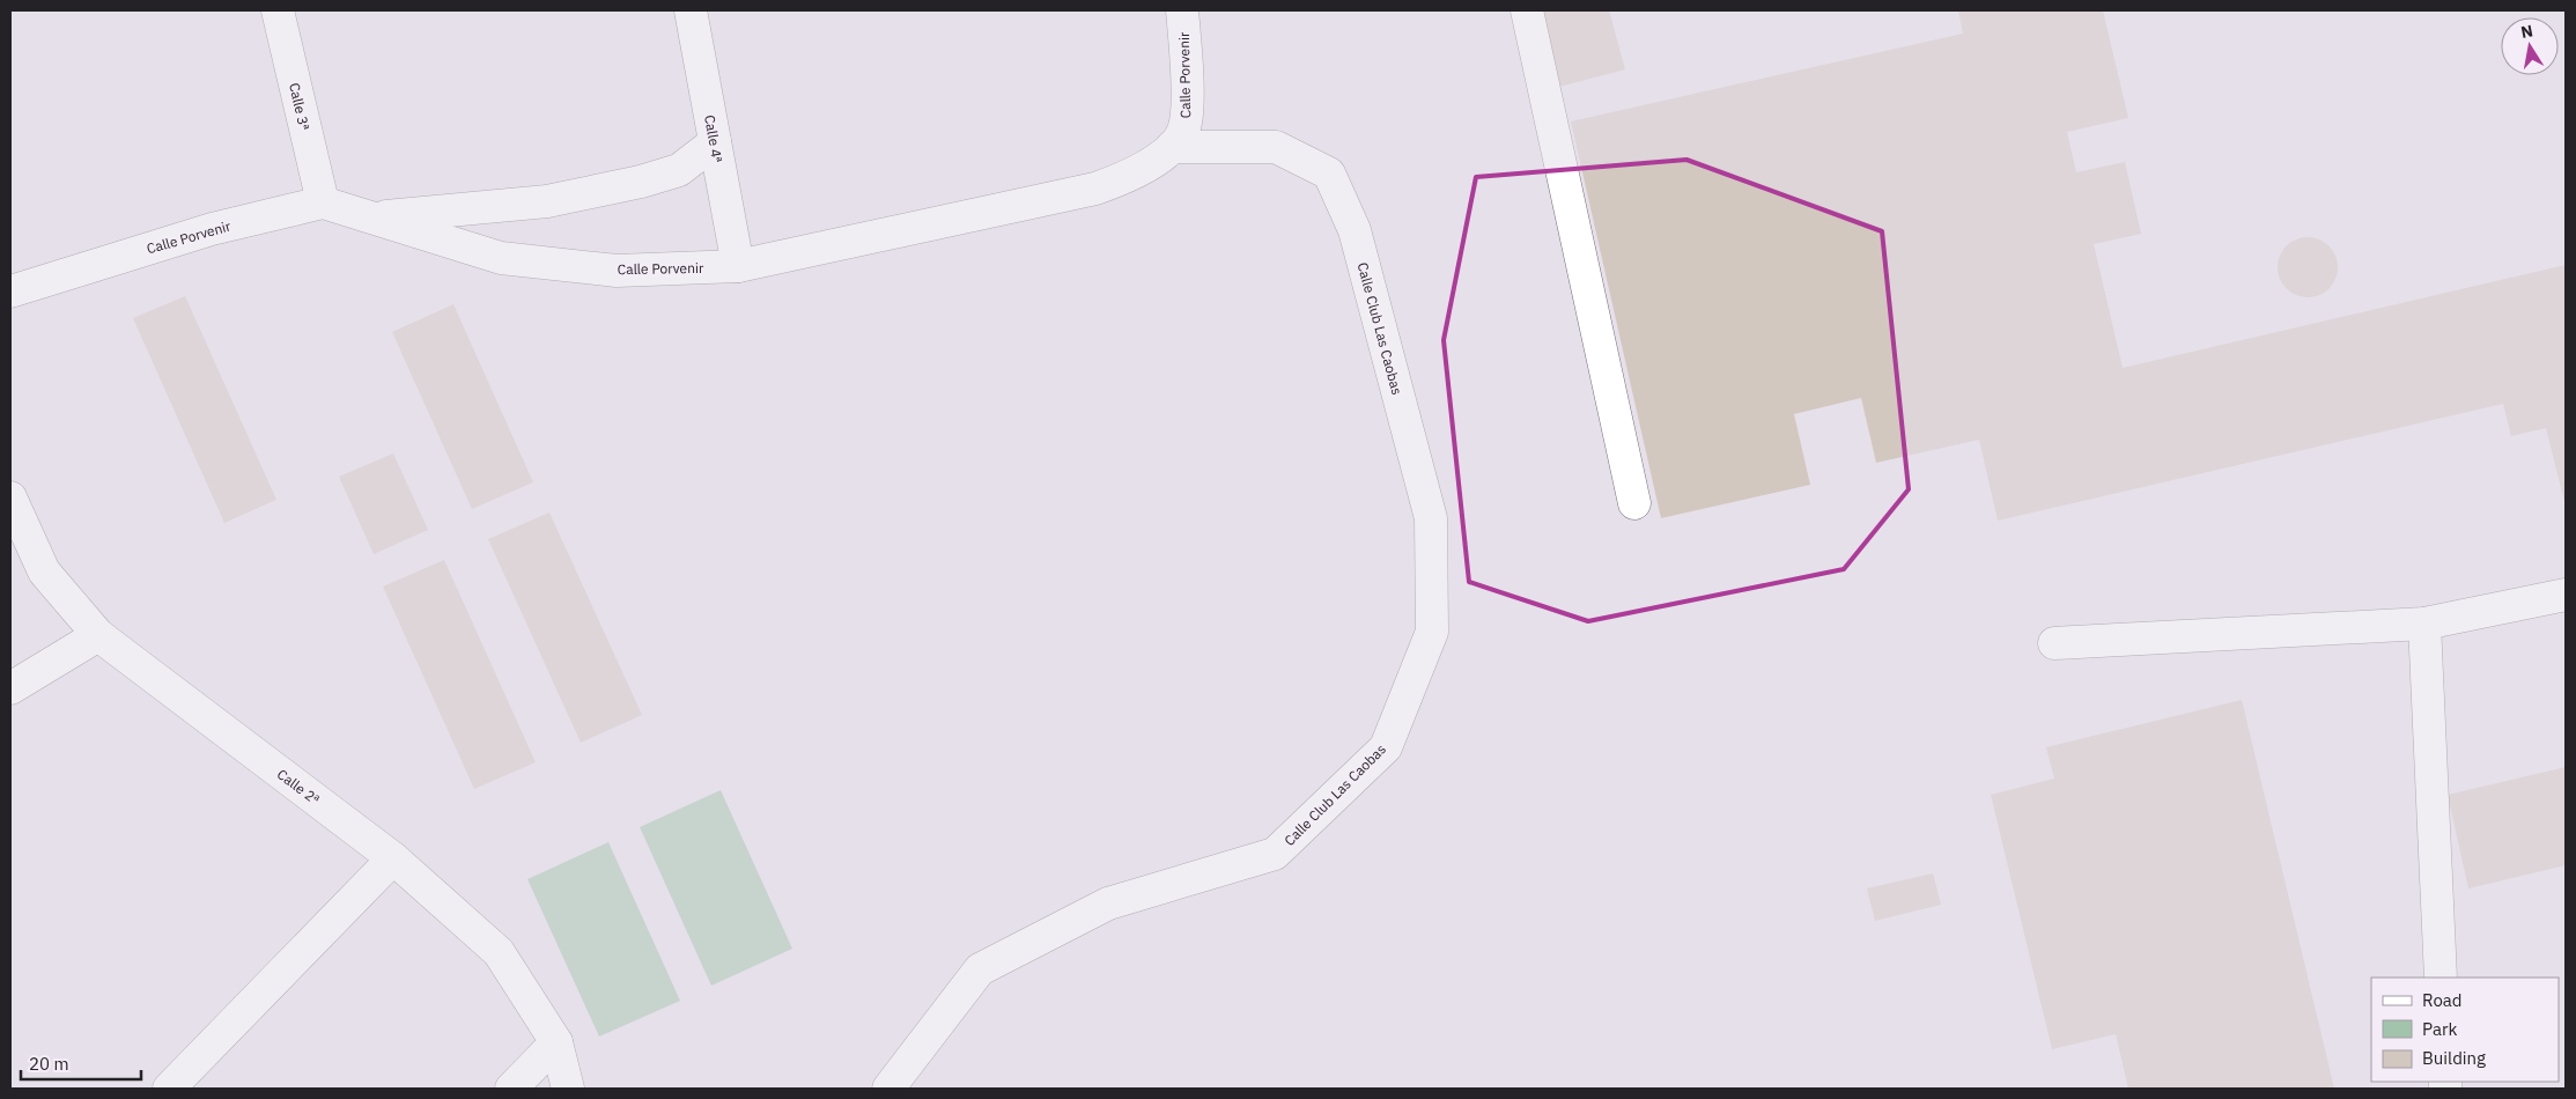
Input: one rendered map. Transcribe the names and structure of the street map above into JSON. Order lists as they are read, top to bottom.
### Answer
{
  "streets": {
    "street": [
      "Calle Porvenir",
      "Calle 3ª",
      "Calle 4ª",
      "Calle Club Las Caobas",
      "Calle 2ª"
    ]
  },
  "crossings": [
    ["Calle Porvenir", "Calle 3ª"],
    ["Calle Porvenir", "Calle 4ª"],
    ["Calle Porvenir", "Calle Club Las Caobas"]
  ],
  "legend": ["Road", "Park", "Building"],
  "scale_bar": "20 m",
  "north": "top"
}
